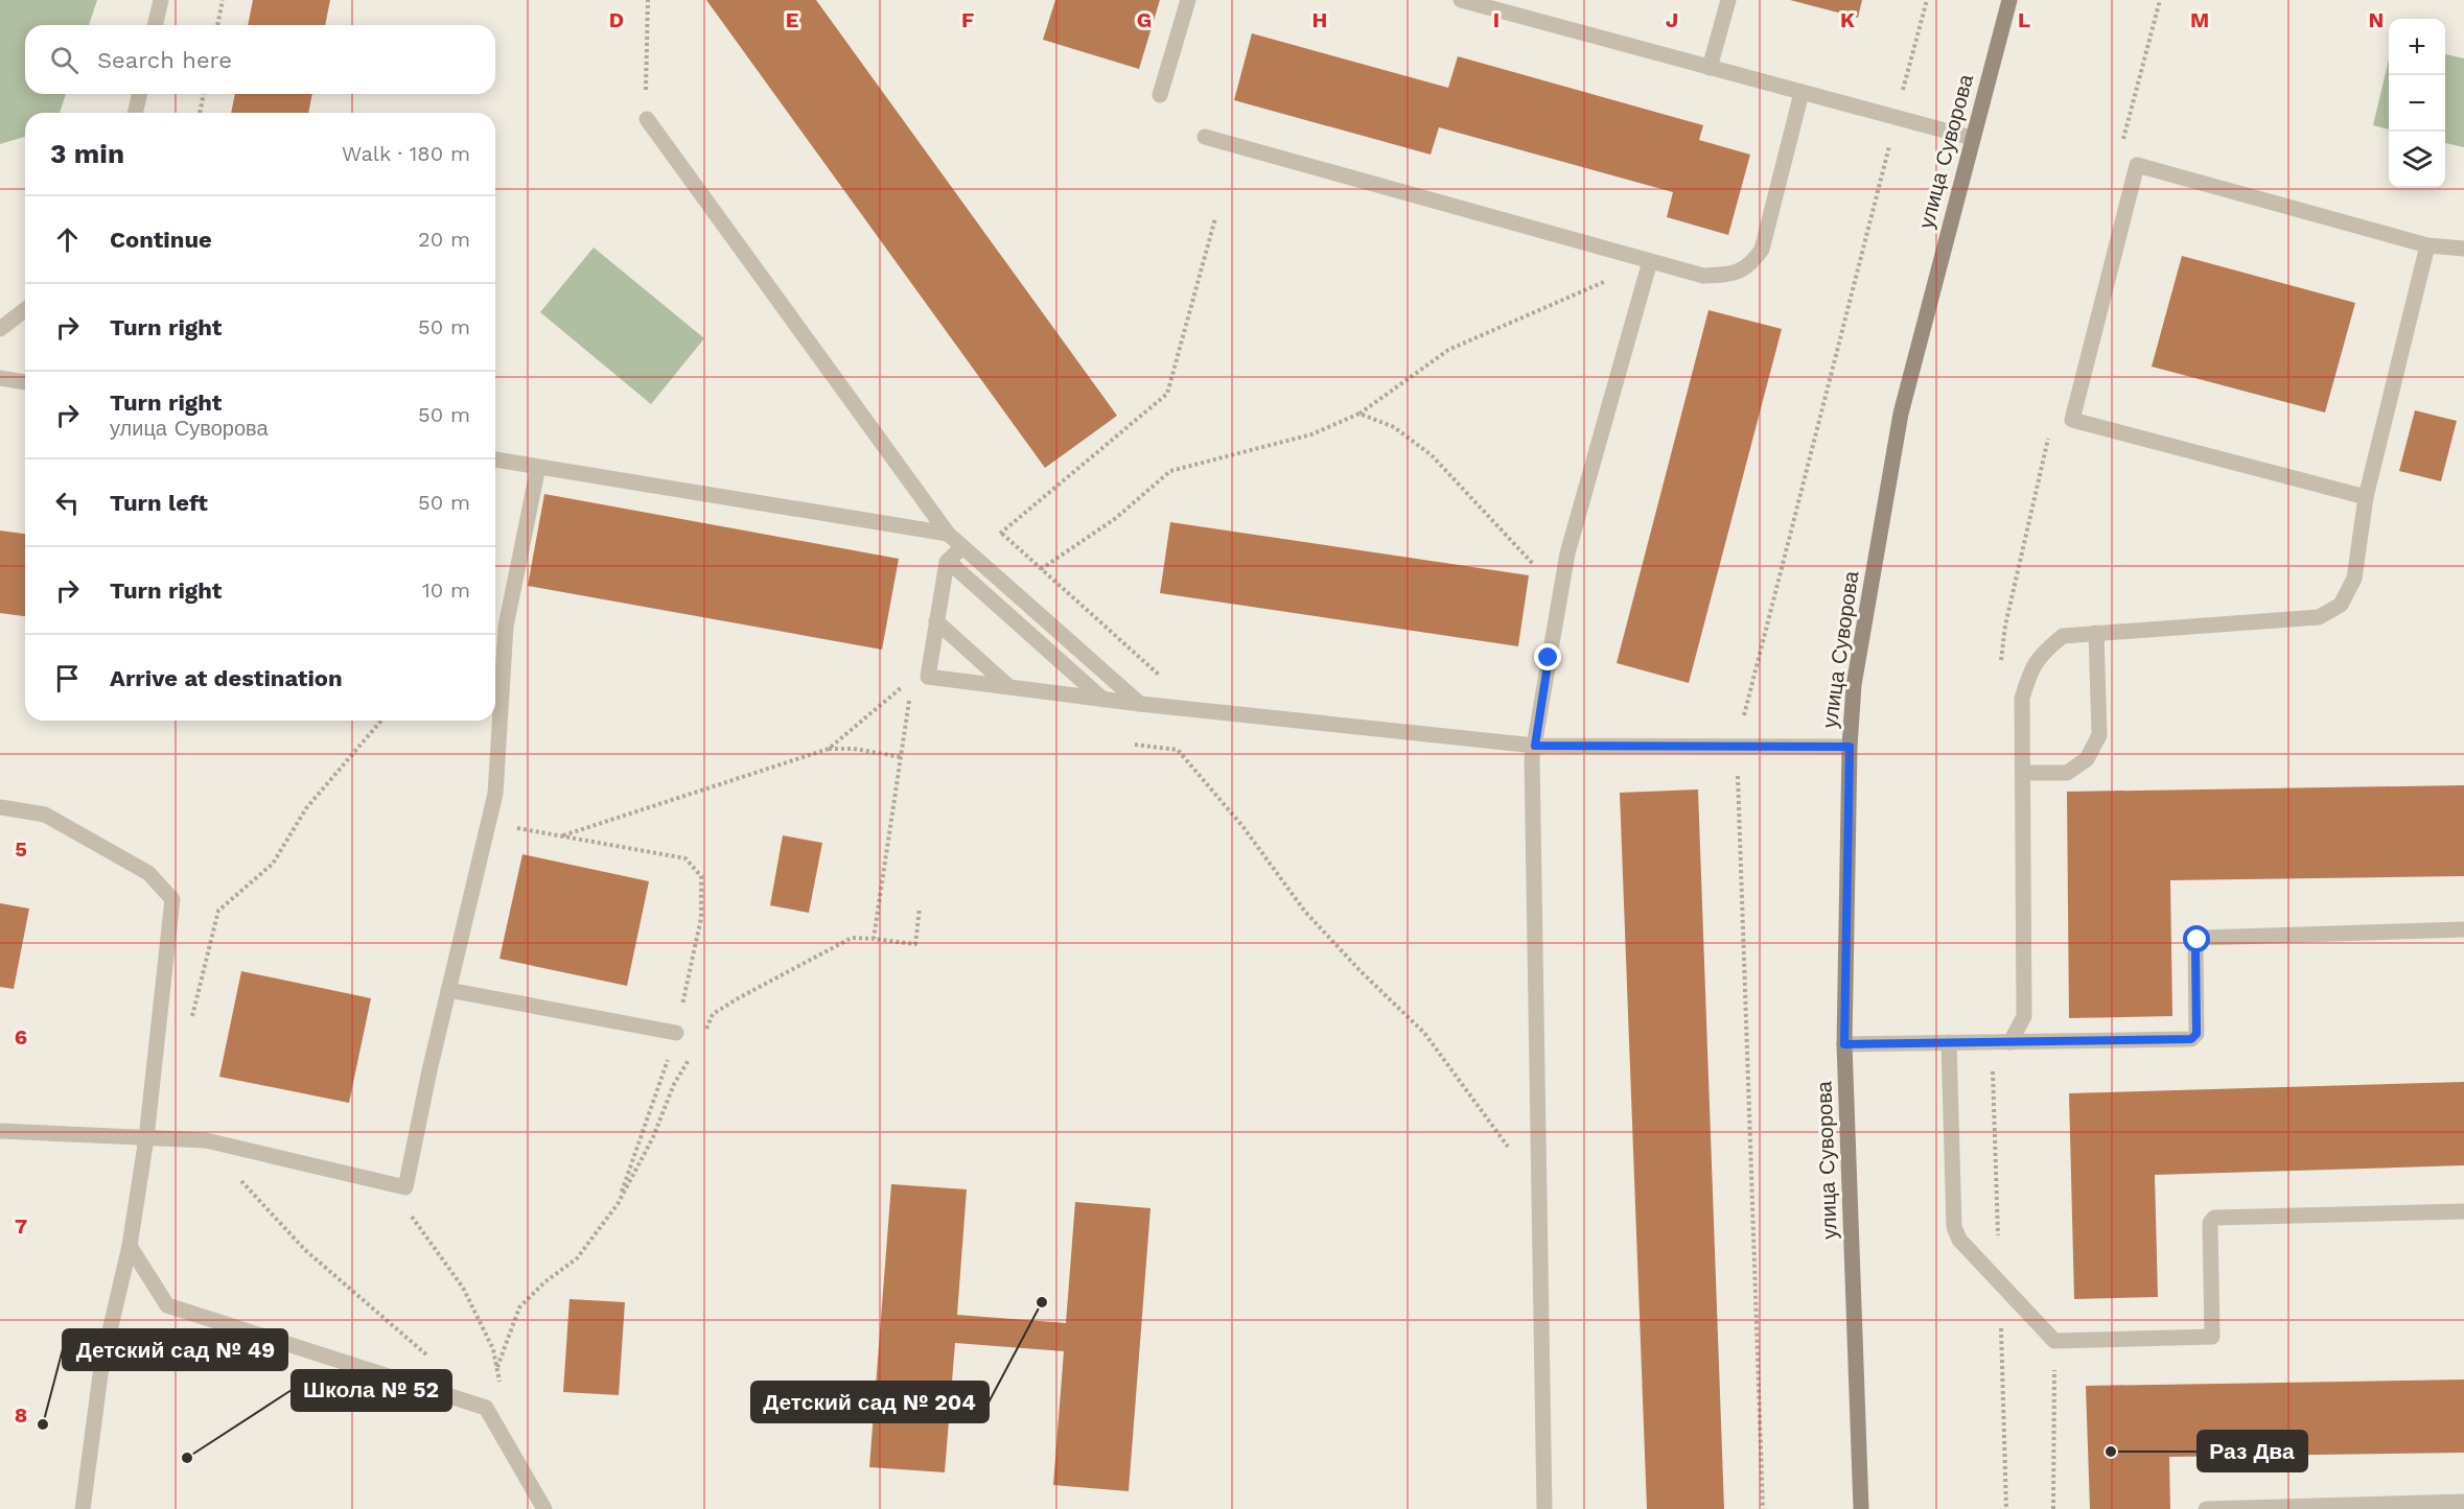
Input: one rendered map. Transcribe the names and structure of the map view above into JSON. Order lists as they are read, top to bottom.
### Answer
{
  "streets": {
    "main road": ["улица Суворова"]
  },
  "places": [
    "Детский сад № 204",
    "Детский сад № 49",
    "Раз Два",
    "Школа № 52"
  ],
  "page": {
    "map_buttons": ["+", "−"],
    "search": "Search here",
    "heading": ["3 min", "Walk · 180 m"],
    "list": [
      ["Continue", "20 m"],
      ["Turn right", "50 m"],
      ["Turn right", "улица Суворова", "50 m"],
      ["Turn left", "50 m"],
      ["Turn right", "10 m"],
      "Arrive at destination"
    ]
  },
  "grid": {
    "columns": [
      "D",
      "E",
      "F",
      "G",
      "H",
      "I",
      "J",
      "K",
      "L",
      "M",
      "N"
    ],
    "rows": [
      "5",
      "6",
      "7",
      "8"
    ]
  }
}
